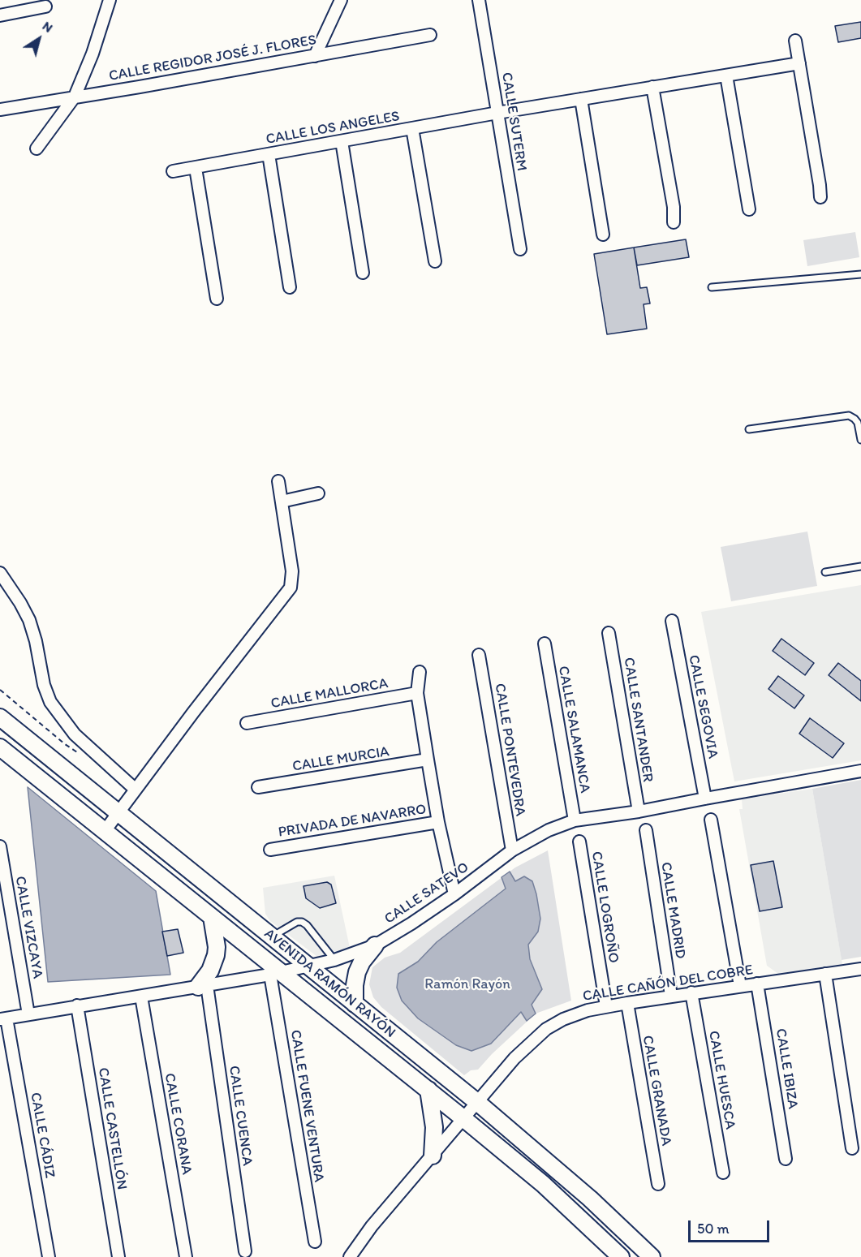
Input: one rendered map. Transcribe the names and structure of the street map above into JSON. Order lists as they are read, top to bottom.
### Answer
{
  "streets": {
    "main road": ["AVENIDA RAMÓN RAYÓN"],
    "street": [
      "CALLE REGIDOR JOSÉ J. FLORES",
      "CALLE SUTERM",
      "CALLE LOS ANGELES",
      "CALLE MALLORCA",
      "CALLE SEGOVIA",
      "CALLE SANTANDER",
      "CALLE SALAMANCA",
      "CALLE PONTEVEDRA",
      "CALLE MURCIA",
      "PRIVADA DE NAVARRO",
      "CALLE SATEVO",
      "CALLE LOGROÑO",
      "CALLE MADRID",
      "CALLE VIZCAYA",
      "CALLE CAÑÓN DEL COBRE",
      "CALLE IBIZA",
      "CALLE HUESCA",
      "CALLE GRANADA",
      "CALLE FUENE VENTURA",
      "CALLE CUENCA",
      "CALLE CORANA",
      "CALLE CASTELLÓN",
      "CALLE CÁDIZ"
    ]
  },
  "crossings": [
    ["CALLE SUTERM", "CALLE LOS ANGELES"],
    ["CALLE SEGOVIA", "CALLE SATEVO"],
    ["CALLE SANTANDER", "CALLE SATEVO"],
    ["CALLE SALAMANCA", "CALLE SATEVO"],
    ["CALLE PONTEVEDRA", "CALLE SATEVO"],
    ["CALLE SATEVO", "CALLE VIZCAYA"],
    ["CALLE SATEVO", "AVENIDA RAMÓN RAYÓN"],
    ["CALLE SATEVO", "CALLE FUENE VENTURA"],
    ["CALLE SATEVO", "CALLE CUENCA"],
    ["CALLE SATEVO", "CALLE CORANA"],
    ["CALLE SATEVO", "CALLE CASTELLÓN"],
    ["CALLE SATEVO", "CALLE CÁDIZ"],
    ["CALLE LOGROÑO", "CALLE CAÑÓN DEL COBRE"],
    ["CALLE MADRID", "CALLE CAÑÓN DEL COBRE"],
    ["AVENIDA RAMÓN RAYÓN", "CALLE CAÑÓN DEL COBRE"],
    ["AVENIDA RAMÓN RAYÓN", "CALLE FUENE VENTURA"],
    ["CALLE CAÑÓN DEL COBRE", "CALLE IBIZA"],
    ["CALLE CAÑÓN DEL COBRE", "CALLE HUESCA"],
    ["CALLE CAÑÓN DEL COBRE", "CALLE GRANADA"]
  ],
  "parks": ["Ramón Rayón"],
  "scale_bar": "50 m",
  "north": "top right"
}
